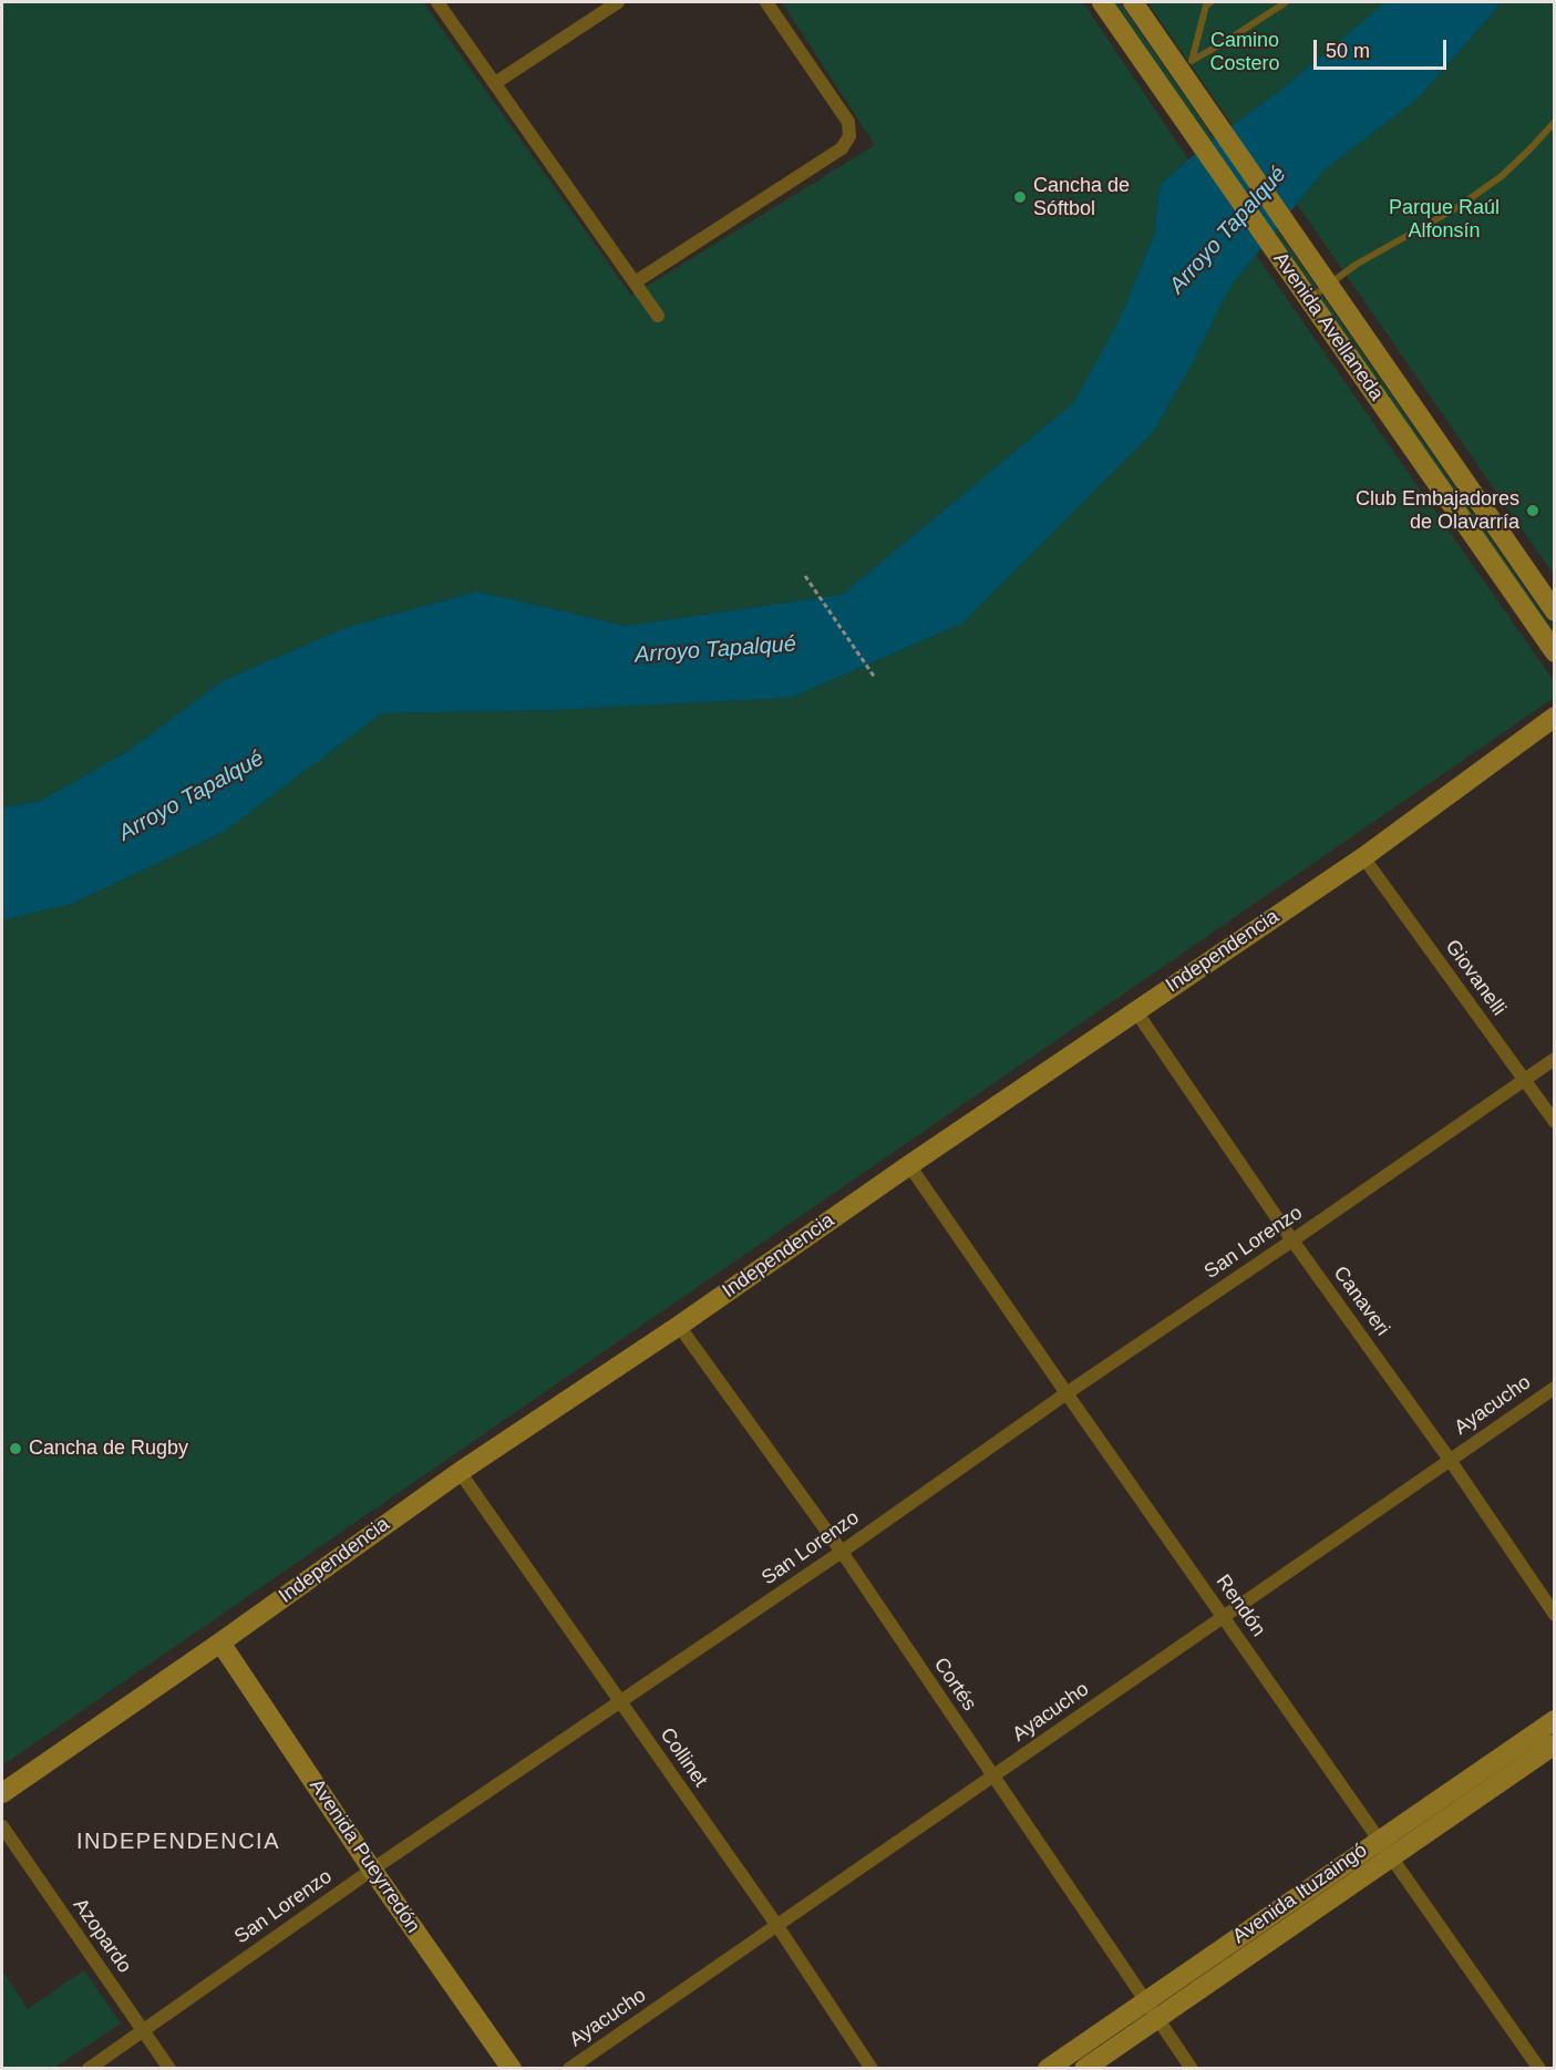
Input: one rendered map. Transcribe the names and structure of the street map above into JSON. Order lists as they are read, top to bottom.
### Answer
{
  "streets": {
    "main road": [
      "Avenida Avellaneda",
      "Independencia",
      "Avenida Pueyrredón",
      "Avenida Ituzaingó"
    ],
    "street": [
      "Giovanelli",
      "San Lorenzo",
      "Canaveri",
      "Ayacucho",
      "Rendón",
      "Cortés",
      "Collinet",
      "Azopardo"
    ]
  },
  "crossings": [
    ["Independencia", "Giovanelli"],
    ["Independencia", "Canaveri"],
    ["Independencia", "Rendón"],
    ["Independencia", "Cortés"],
    ["Independencia", "Collinet"],
    ["Independencia", "Avenida Pueyrredón"],
    ["Giovanelli", "San Lorenzo"],
    ["San Lorenzo", "Canaveri"],
    ["San Lorenzo", "Rendón"],
    ["San Lorenzo", "Cortés"],
    ["San Lorenzo", "Collinet"],
    ["San Lorenzo", "Avenida Pueyrredón"],
    ["San Lorenzo", "Azopardo"],
    ["Canaveri", "Ayacucho"],
    ["Ayacucho", "Rendón"],
    ["Ayacucho", "Cortés"],
    ["Ayacucho", "Collinet"],
    ["Rendón", "Avenida Ituzaingó"],
    ["Cortés", "Avenida Ituzaingó"]
  ],
  "districts": ["INDEPENDENCIA"],
  "water": ["Arroyo Tapalqué"],
  "parks": ["Camino Costero", "Parque Raúl Alfonsín"],
  "places": ["Cancha de Sóftbol", "Club Embajadores de Olavarría", "Cancha de Rugby"],
  "scale_bar": "50 m"
}
